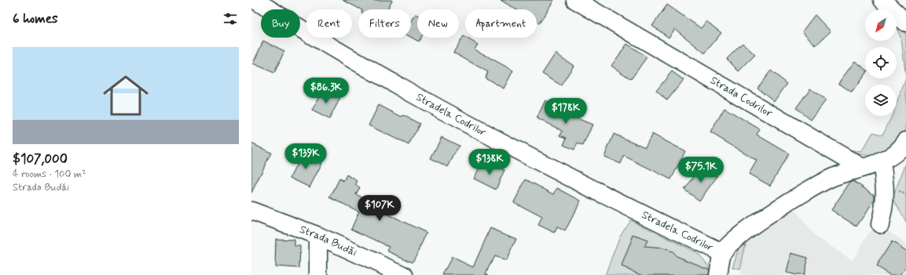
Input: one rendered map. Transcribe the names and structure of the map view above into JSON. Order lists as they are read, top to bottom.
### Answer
{
  "streets": {
    "street": ["Strada Codrilor", "Stradela Codrilor", "Strada Budăi"]
  },
  "crossings": [
    ["Strada Codrilor", "Stradela Codrilor"]
  ],
  "north": "bottom left",
  "page": {
    "heading": "6 homes",
    "chip": [
      "Buy",
      "Rent",
      "Filters",
      "New",
      "Apartment"
    ],
    "list": [
      {
        "name": "$107,000",
        "note": "4 rooms · 100 m² · Strada Budăi"
      }
    ],
    "price": [
      "$86.3K",
      "$178K",
      "$139K",
      "$138K",
      "$75.1K",
      "$107K"
    ]
  }
}
